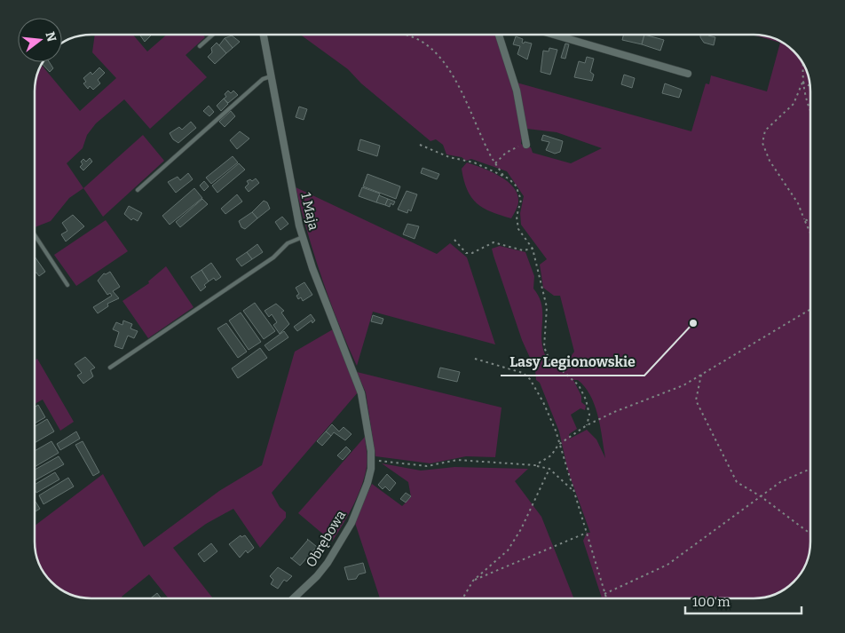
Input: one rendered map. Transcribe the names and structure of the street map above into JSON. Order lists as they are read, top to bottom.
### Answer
{
  "streets": {
    "street": ["1 Maja", "Obrębowa"]
  },
  "crossings": [
    ["1 Maja", "Obrębowa"]
  ],
  "places": ["Lasy Legionowskie"],
  "scale_bar": "100 m",
  "north": "right"
}
